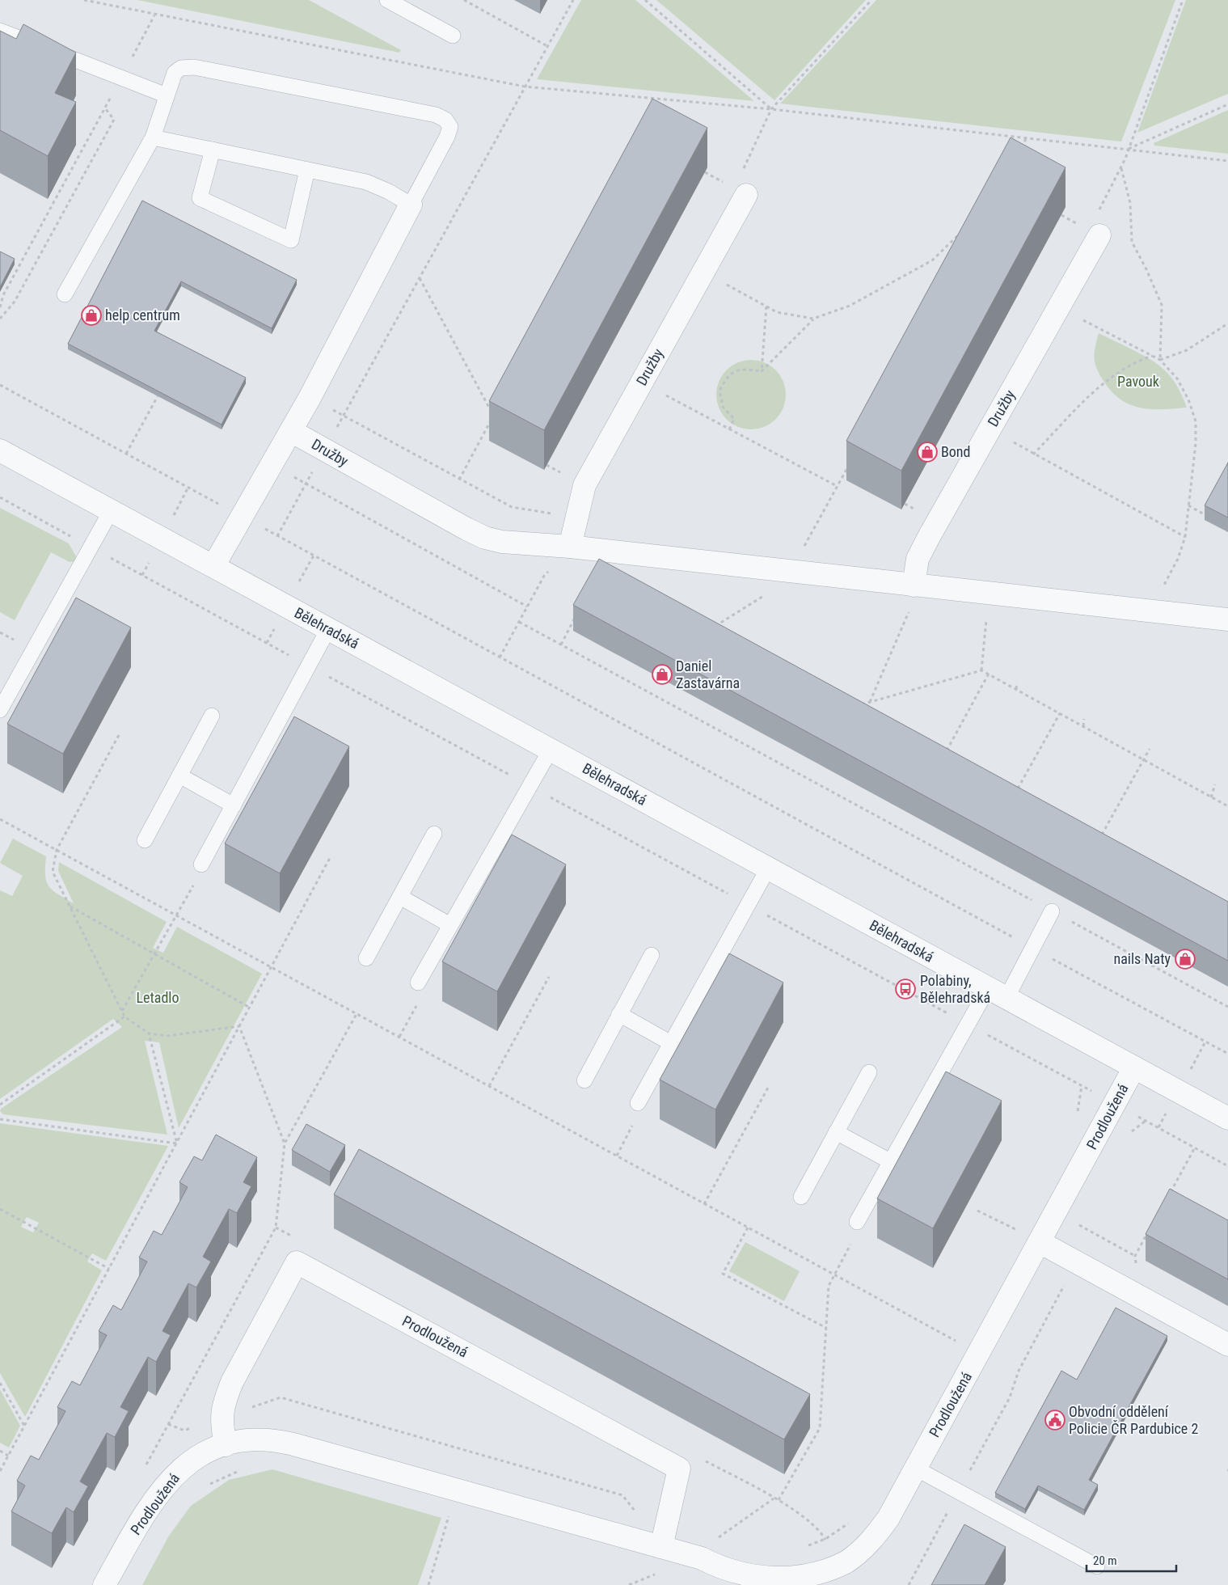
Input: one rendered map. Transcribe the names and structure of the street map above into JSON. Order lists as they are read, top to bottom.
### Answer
{
  "streets": {
    "street": ["Družby", "Bělehradská", "Prodloužená"]
  },
  "crossings": [
    ["Bělehradská", "Prodloužená"]
  ],
  "parks": ["Pavouk", "Letadlo"],
  "places": {
    "shop": [
      "help centrum",
      "Bond",
      "Daniel Zastavárna",
      "nails Naty"
    ],
    "bus stop": ["Polabiny, Bělehradská"],
    "public building": ["Obvodní oddělení Policie ČR Pardubice 2"]
  },
  "scale_bar": "20 m"
}
